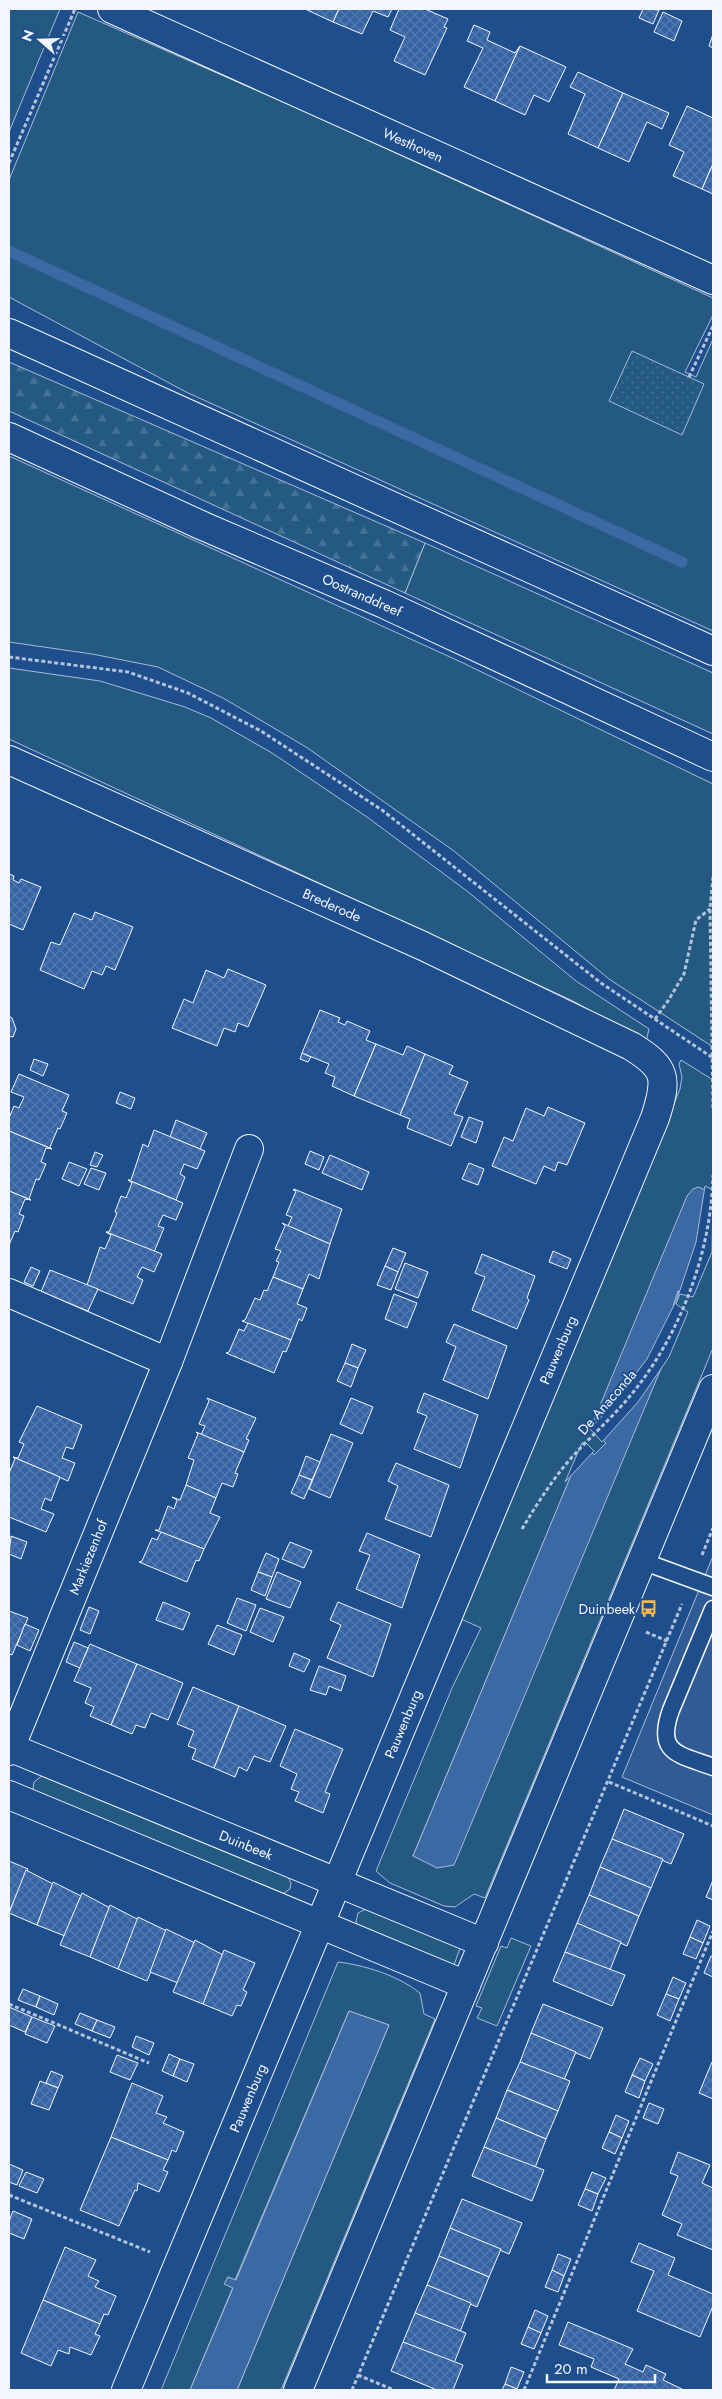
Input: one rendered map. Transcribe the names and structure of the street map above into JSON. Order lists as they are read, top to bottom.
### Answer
{
  "streets": {
    "street": [
      "Westhoven",
      "Oostranddreef",
      "Brederode",
      "Pauwenburg",
      "Markiezenhof",
      "Duinbeek"
    ],
    "path": ["De Anaconda"]
  },
  "crossings": [
    ["Brederode", "Pauwenburg"],
    ["Pauwenburg", "Duinbeek"],
    ["Markiezenhof", "Duinbeek"]
  ],
  "places": {
    "bus stop": ["Duinbeek"]
  },
  "scale_bar": "20 m",
  "north": "left"
}
